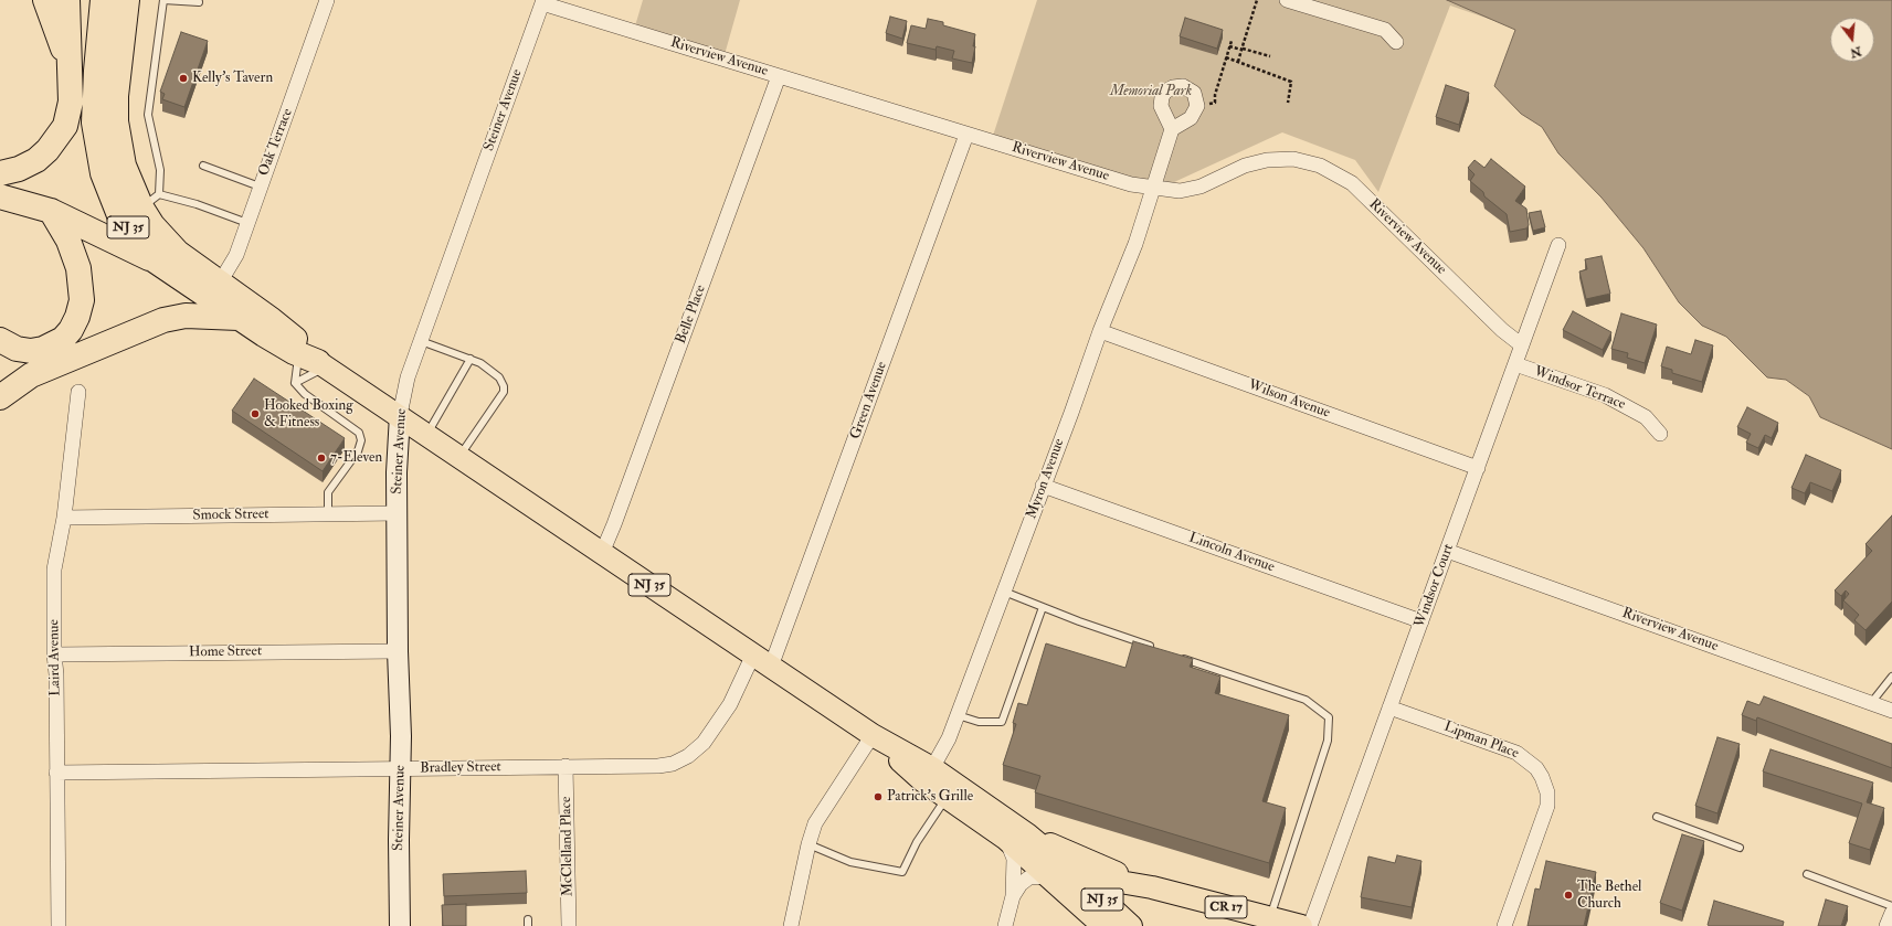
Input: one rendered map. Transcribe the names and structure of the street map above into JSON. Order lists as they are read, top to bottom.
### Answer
{
  "streets": {
    "highway": ["NJ 35"],
    "main road": ["CR 17"],
    "street": [
      "Riverview Avenue",
      "Steiner Avenue",
      "Oak Terrace",
      "Belle Place",
      "Windsor Terrace",
      "Wilson Avenue",
      "Green Avenue",
      "Myron Avenue",
      "Smock Street",
      "Lincoln Avenue",
      "Windsor Court",
      "Home Street",
      "Laird Avenue",
      "Lipman Place",
      "Bradley Street",
      "McClelland Place"
    ]
  },
  "crossings": [
    ["Riverview Avenue", "Steiner Avenue"],
    ["Riverview Avenue", "Belle Place"],
    ["Riverview Avenue", "Green Avenue"],
    ["Riverview Avenue", "Myron Avenue"],
    ["Riverview Avenue", "Windsor Court"],
    ["Steiner Avenue", "NJ 35"],
    ["Steiner Avenue", "Smock Street"],
    ["Steiner Avenue", "Home Street"],
    ["Steiner Avenue", "Bradley Street"],
    ["Oak Terrace", "NJ 35"],
    ["NJ 35", "Belle Place"],
    ["NJ 35", "Green Avenue"],
    ["NJ 35", "Myron Avenue"],
    ["NJ 35", "Bradley Street"],
    ["NJ 35", "CR 17"],
    ["Windsor Terrace", "Windsor Court"],
    ["Wilson Avenue", "Myron Avenue"],
    ["Wilson Avenue", "Windsor Court"],
    ["Green Avenue", "Bradley Street"],
    ["Myron Avenue", "Lincoln Avenue"],
    ["Smock Street", "Laird Avenue"],
    ["Lincoln Avenue", "Windsor Court"],
    ["Windsor Court", "Lipman Place"],
    ["Home Street", "Laird Avenue"],
    ["Laird Avenue", "Bradley Street"],
    ["Bradley Street", "McClelland Place"]
  ],
  "parks": ["Memorial Park"],
  "places": [
    "Kelly's Tavern",
    "Hooked Boxing & Fitness",
    "7-Eleven",
    "Patrick’s Grille",
    "The Bethel Church"
  ],
  "north": "bottom"
}
